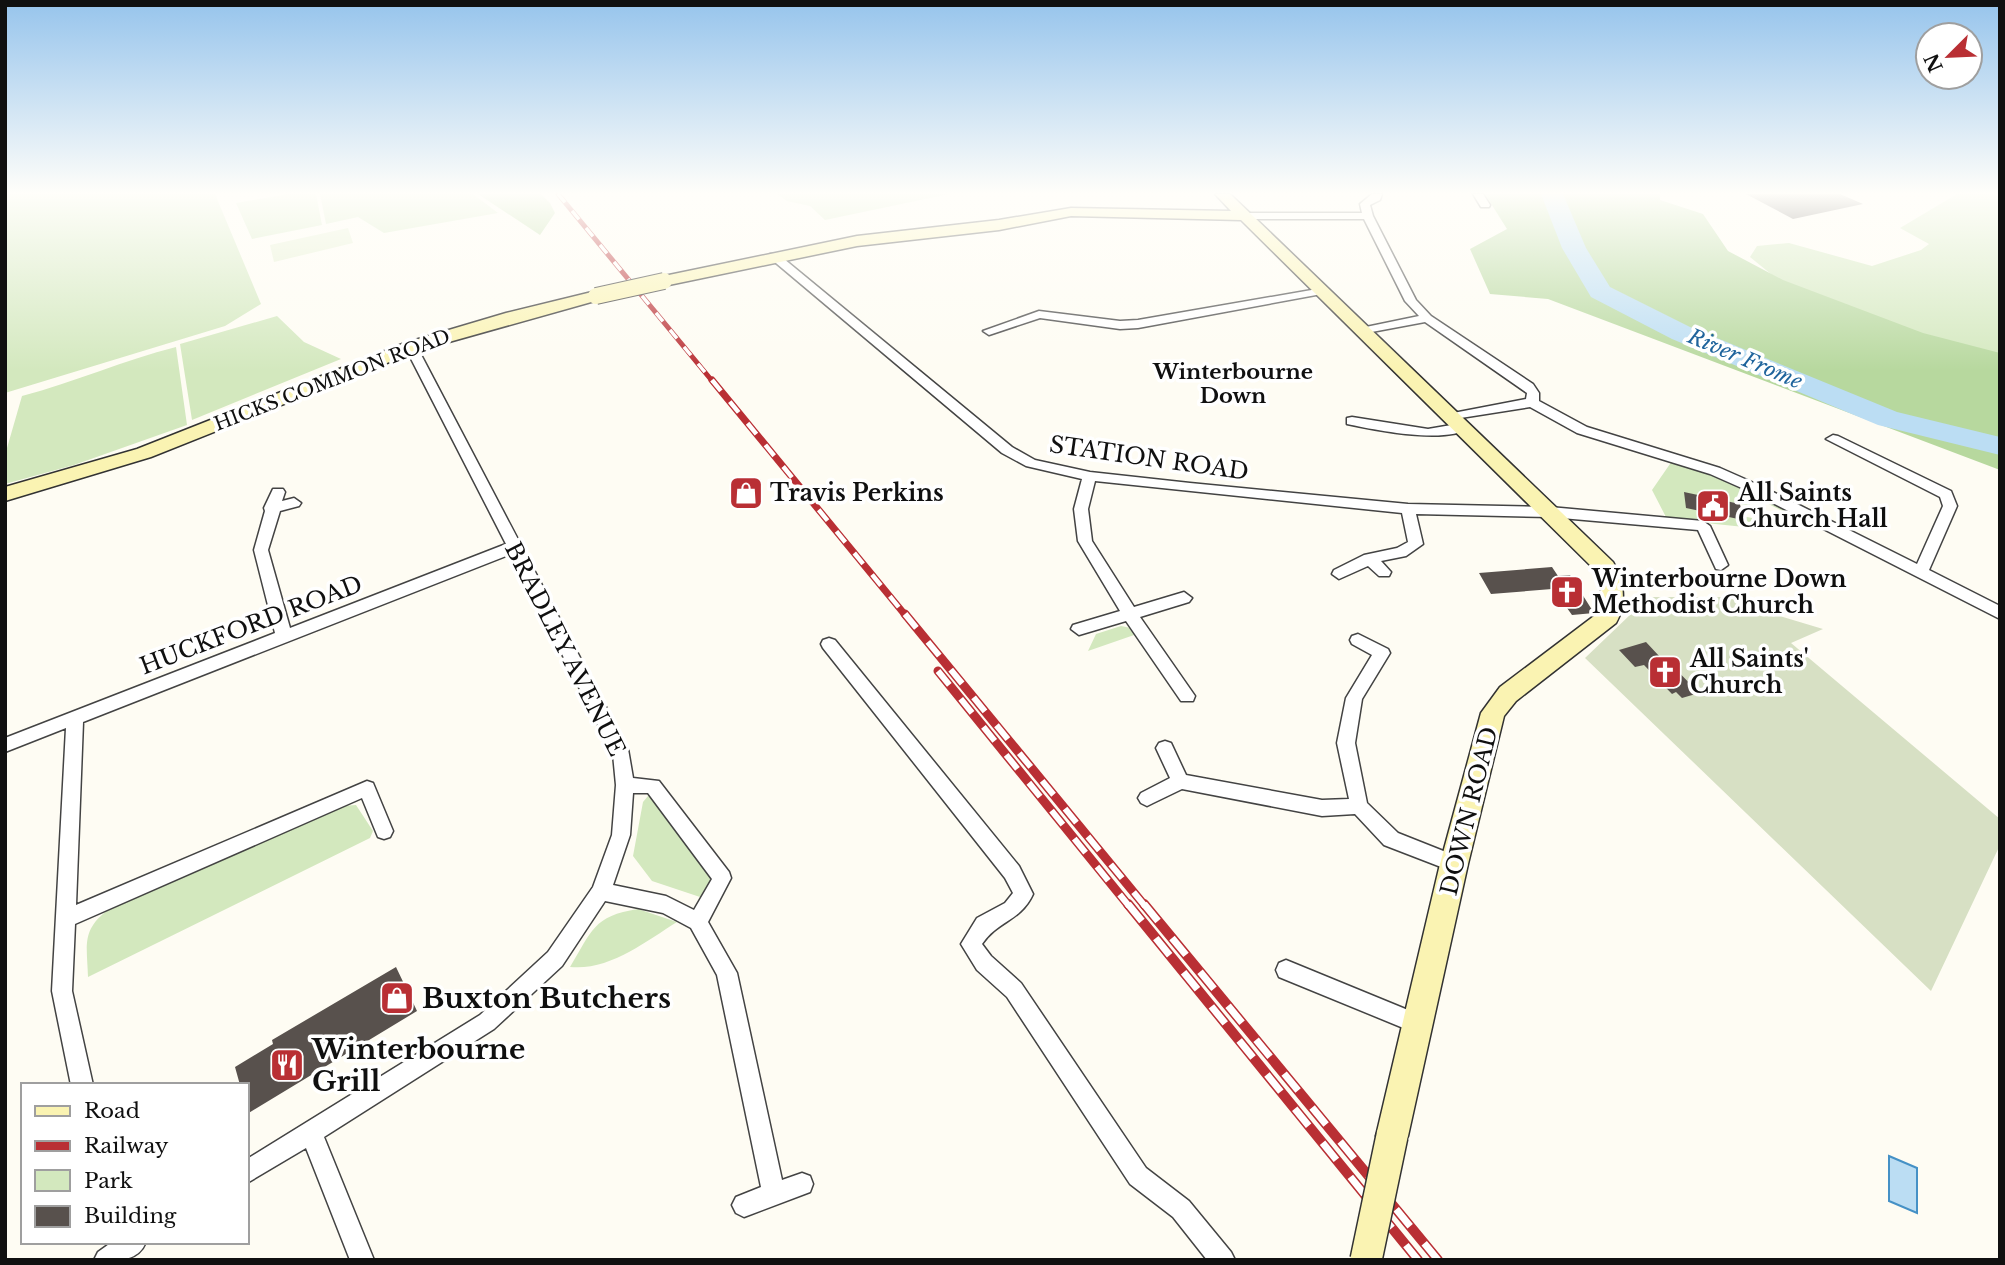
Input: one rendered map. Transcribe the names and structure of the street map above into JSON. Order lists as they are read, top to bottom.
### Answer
{
  "streets": {
    "street": [
      "HICKS COMMON ROAD",
      "STATION ROAD",
      "HUCKFORD ROAD",
      "BRADLEY AVENUE",
      "DOWN ROAD"
    ]
  },
  "crossings": [
    ["HICKS COMMON ROAD", "STATION ROAD"],
    ["HICKS COMMON ROAD", "BRADLEY AVENUE"],
    ["STATION ROAD", "DOWN ROAD"],
    ["HUCKFORD ROAD", "BRADLEY AVENUE"]
  ],
  "districts": ["Winterbourne Down"],
  "water": ["River Frome"],
  "places": {
    "shop": ["Travis Perkins", "Buxton Butchers"],
    "public building": ["All Saints Church Hall"],
    "church": ["Winterbourne Down Methodist Church", "All Saints' Church"],
    "restaurant": ["Winterbourne Grill"]
  },
  "legend": [
    "Road",
    "Railway",
    "Park",
    "Building"
  ],
  "north": "bottom left"
}
